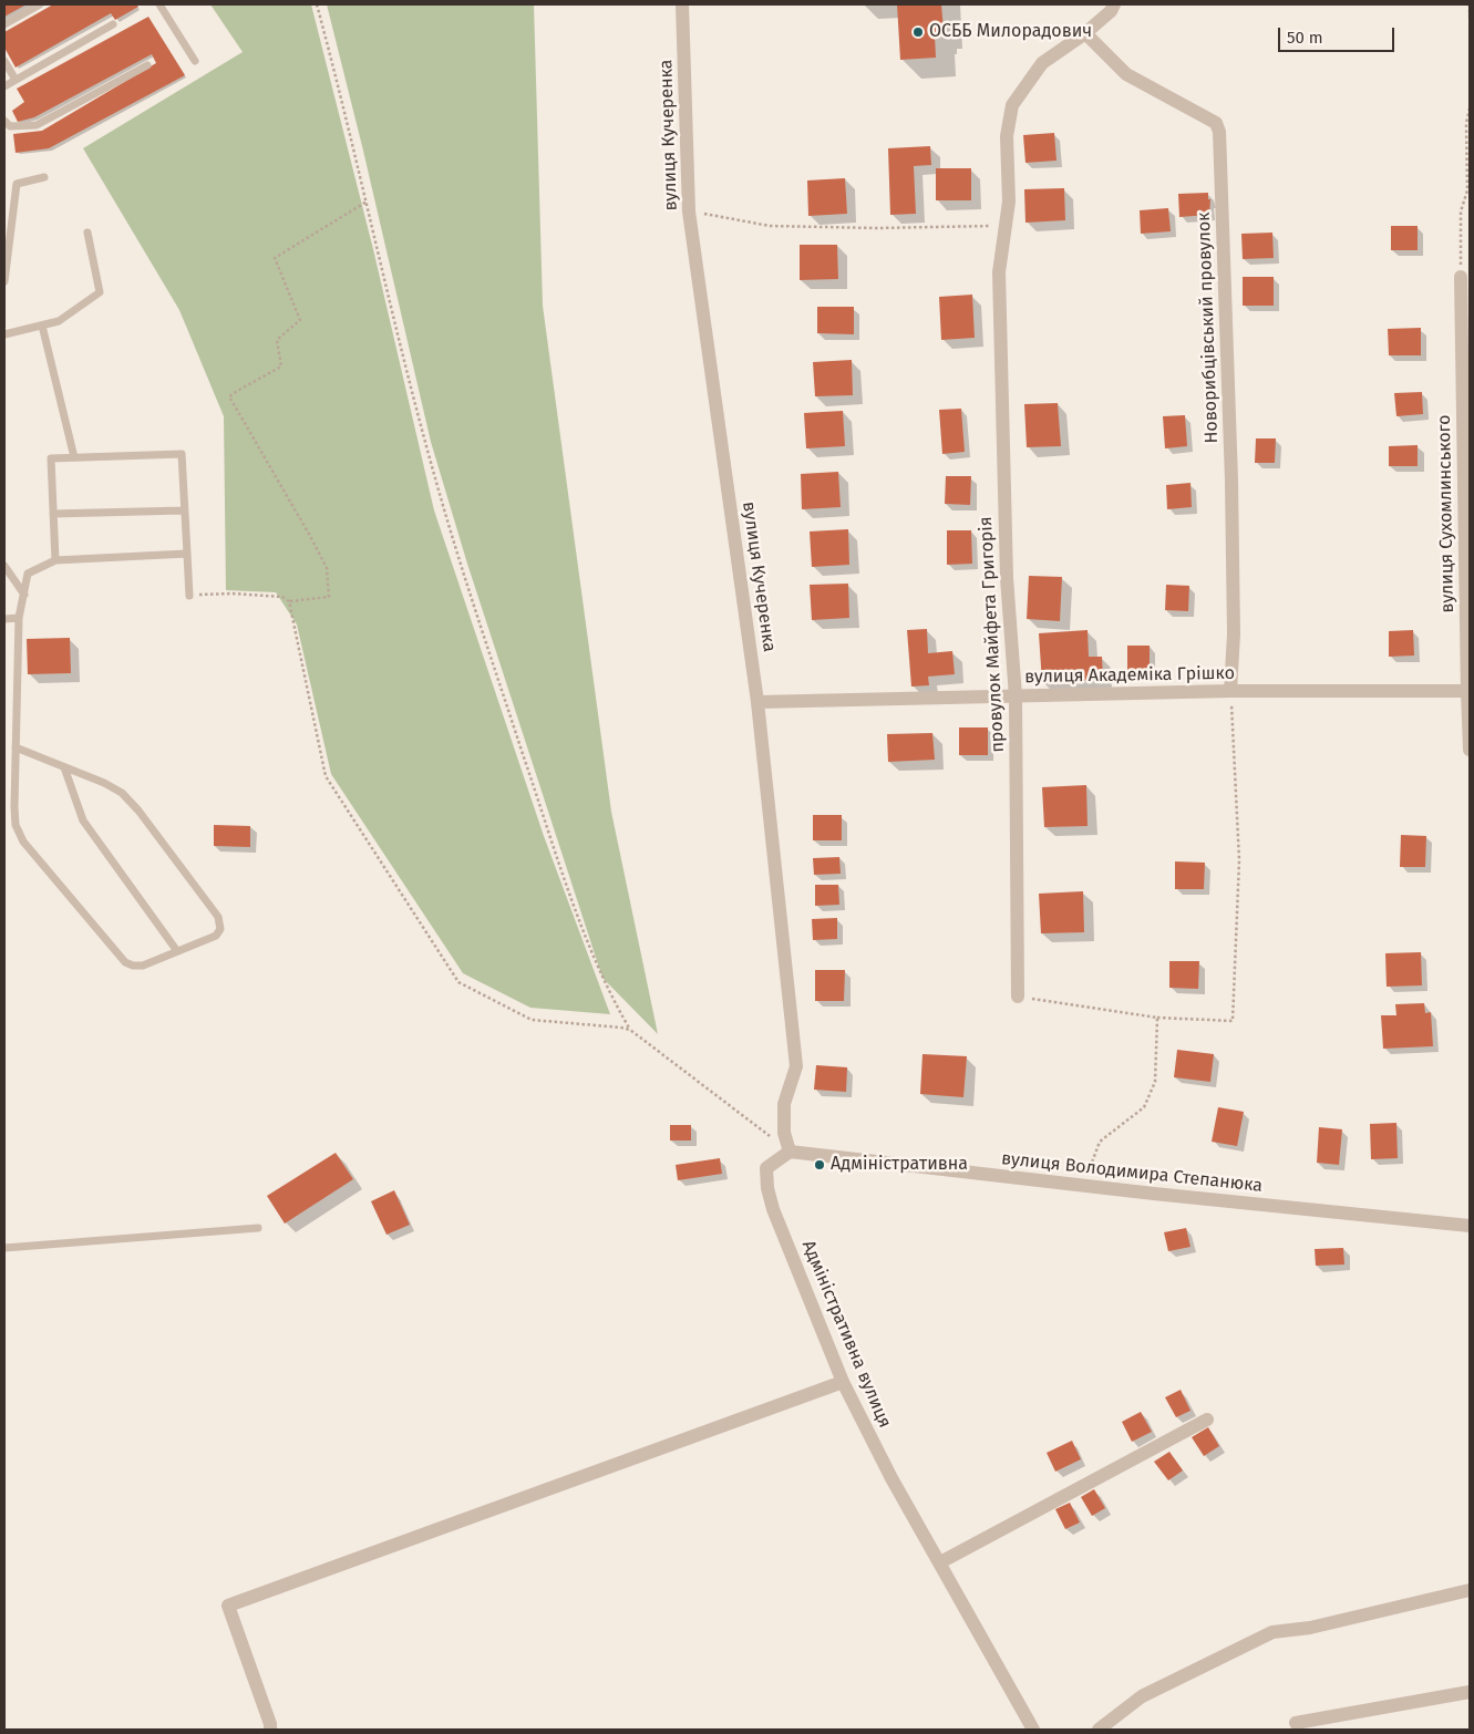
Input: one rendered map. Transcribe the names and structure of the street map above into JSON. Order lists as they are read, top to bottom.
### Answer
{
  "streets": {
    "street": [
      "вулиця Кучеренка",
      "Новорибцівський провулок",
      "вулиця Сухомлинського",
      "провулок Майфета Григорія",
      "вулиця Академіка Грішко",
      "вулиця Володимира Степанюка",
      "Адміністративна вулиця"
    ]
  },
  "crossings": [
    ["вулиця Кучеренка", "вулиця Академіка Грішко"],
    ["вулиця Кучеренка", "вулиця Володимира Степанюка"],
    ["вулиця Кучеренка", "Адміністративна вулиця"],
    ["Новорибцівський провулок", "провулок Майфета Григорія"],
    ["Новорибцівський провулок", "вулиця Академіка Грішко"],
    ["вулиця Сухомлинського", "вулиця Академіка Грішко"],
    ["провулок Майфета Григорія", "вулиця Академіка Грішко"],
    ["вулиця Володимира Степанюка", "Адміністративна вулиця"]
  ],
  "places": ["ОСББ Милорадович", "Адміністративна"],
  "scale_bar": "50 m"
}
